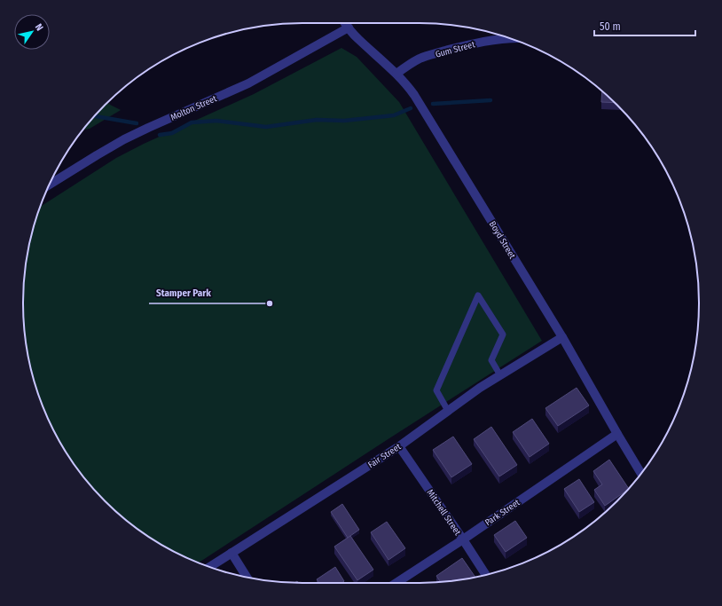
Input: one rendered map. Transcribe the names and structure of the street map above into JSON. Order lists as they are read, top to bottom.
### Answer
{
  "streets": {
    "street": [
      "Gum Street",
      "Molton Street",
      "Boyd Street",
      "Fair Street",
      "Mitchell Street",
      "Park Street"
    ]
  },
  "crossings": [
    ["Gum Street", "Boyd Street"],
    ["Molton Street", "Boyd Street"],
    ["Boyd Street", "Fair Street"],
    ["Boyd Street", "Park Street"],
    ["Fair Street", "Mitchell Street"],
    ["Mitchell Street", "Park Street"]
  ],
  "places": ["Stamper Park"],
  "scale_bar": "50 m",
  "north": "top right"
}
